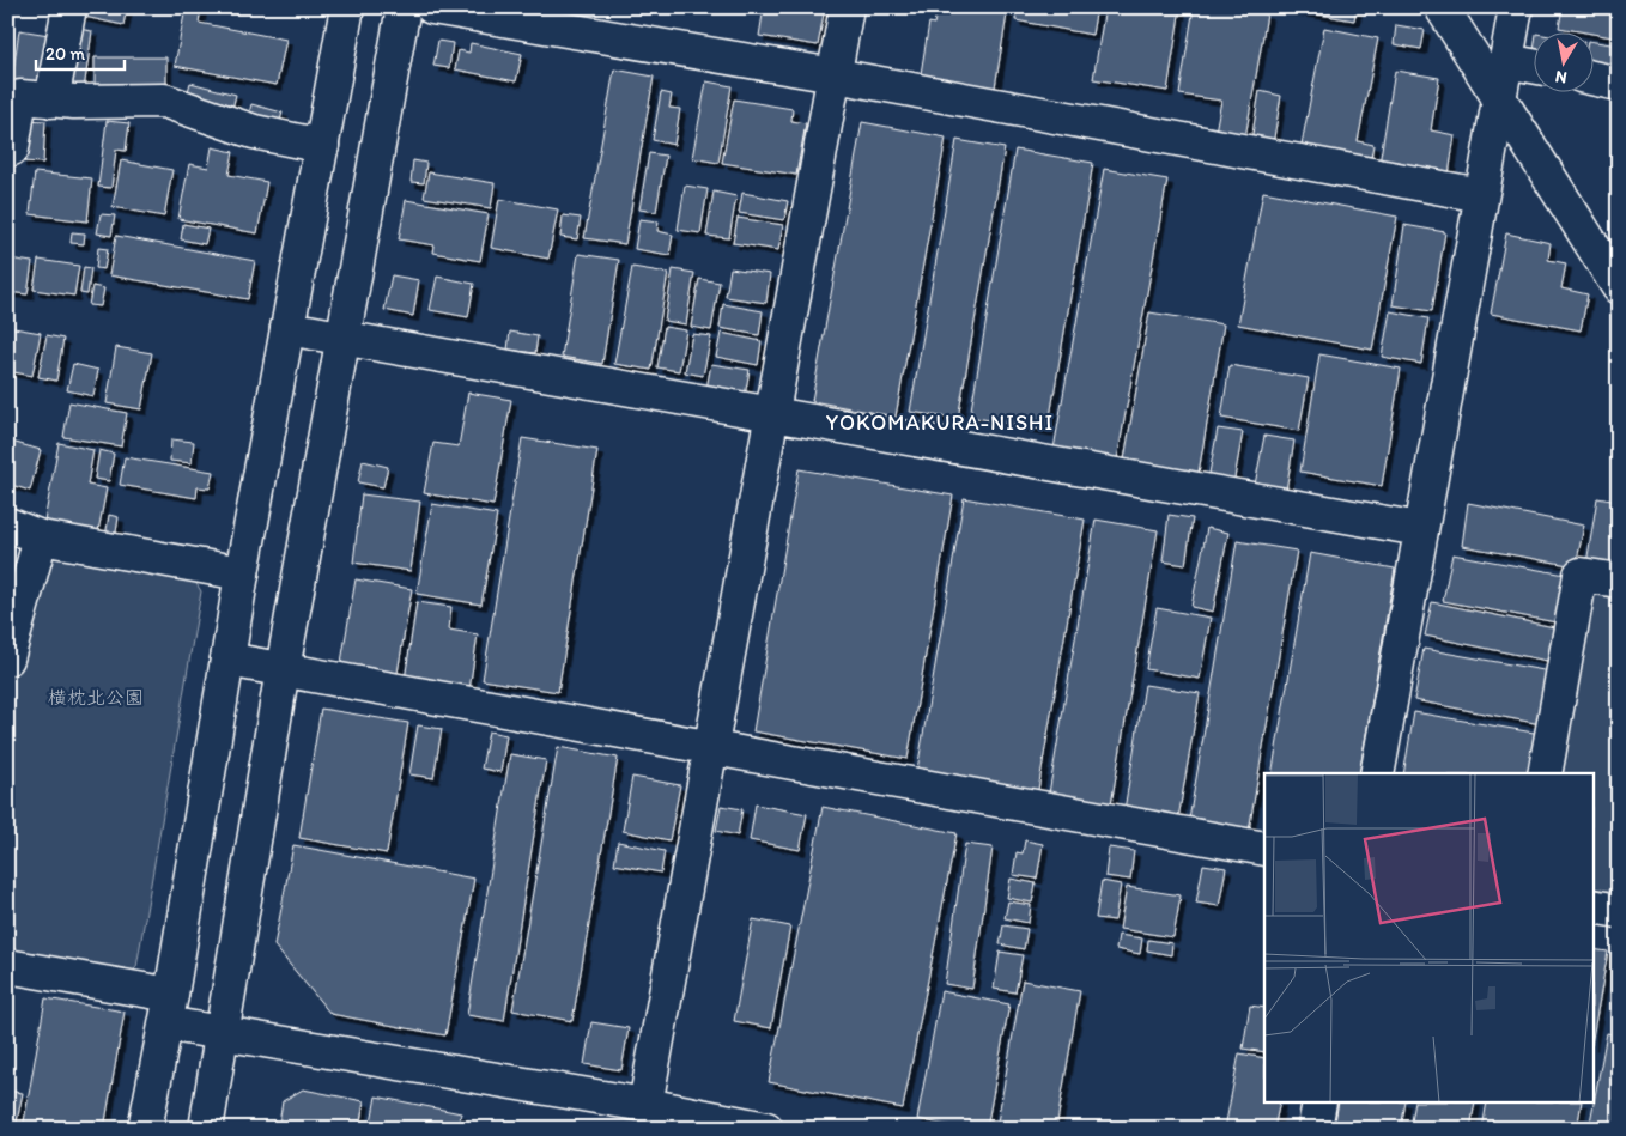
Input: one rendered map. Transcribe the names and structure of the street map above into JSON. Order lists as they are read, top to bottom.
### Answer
{
  "districts": ["YOKOMAKURA-NISHI"],
  "parks": ["横枕北公園"],
  "scale_bar": "20 m",
  "north": "bottom"
}
